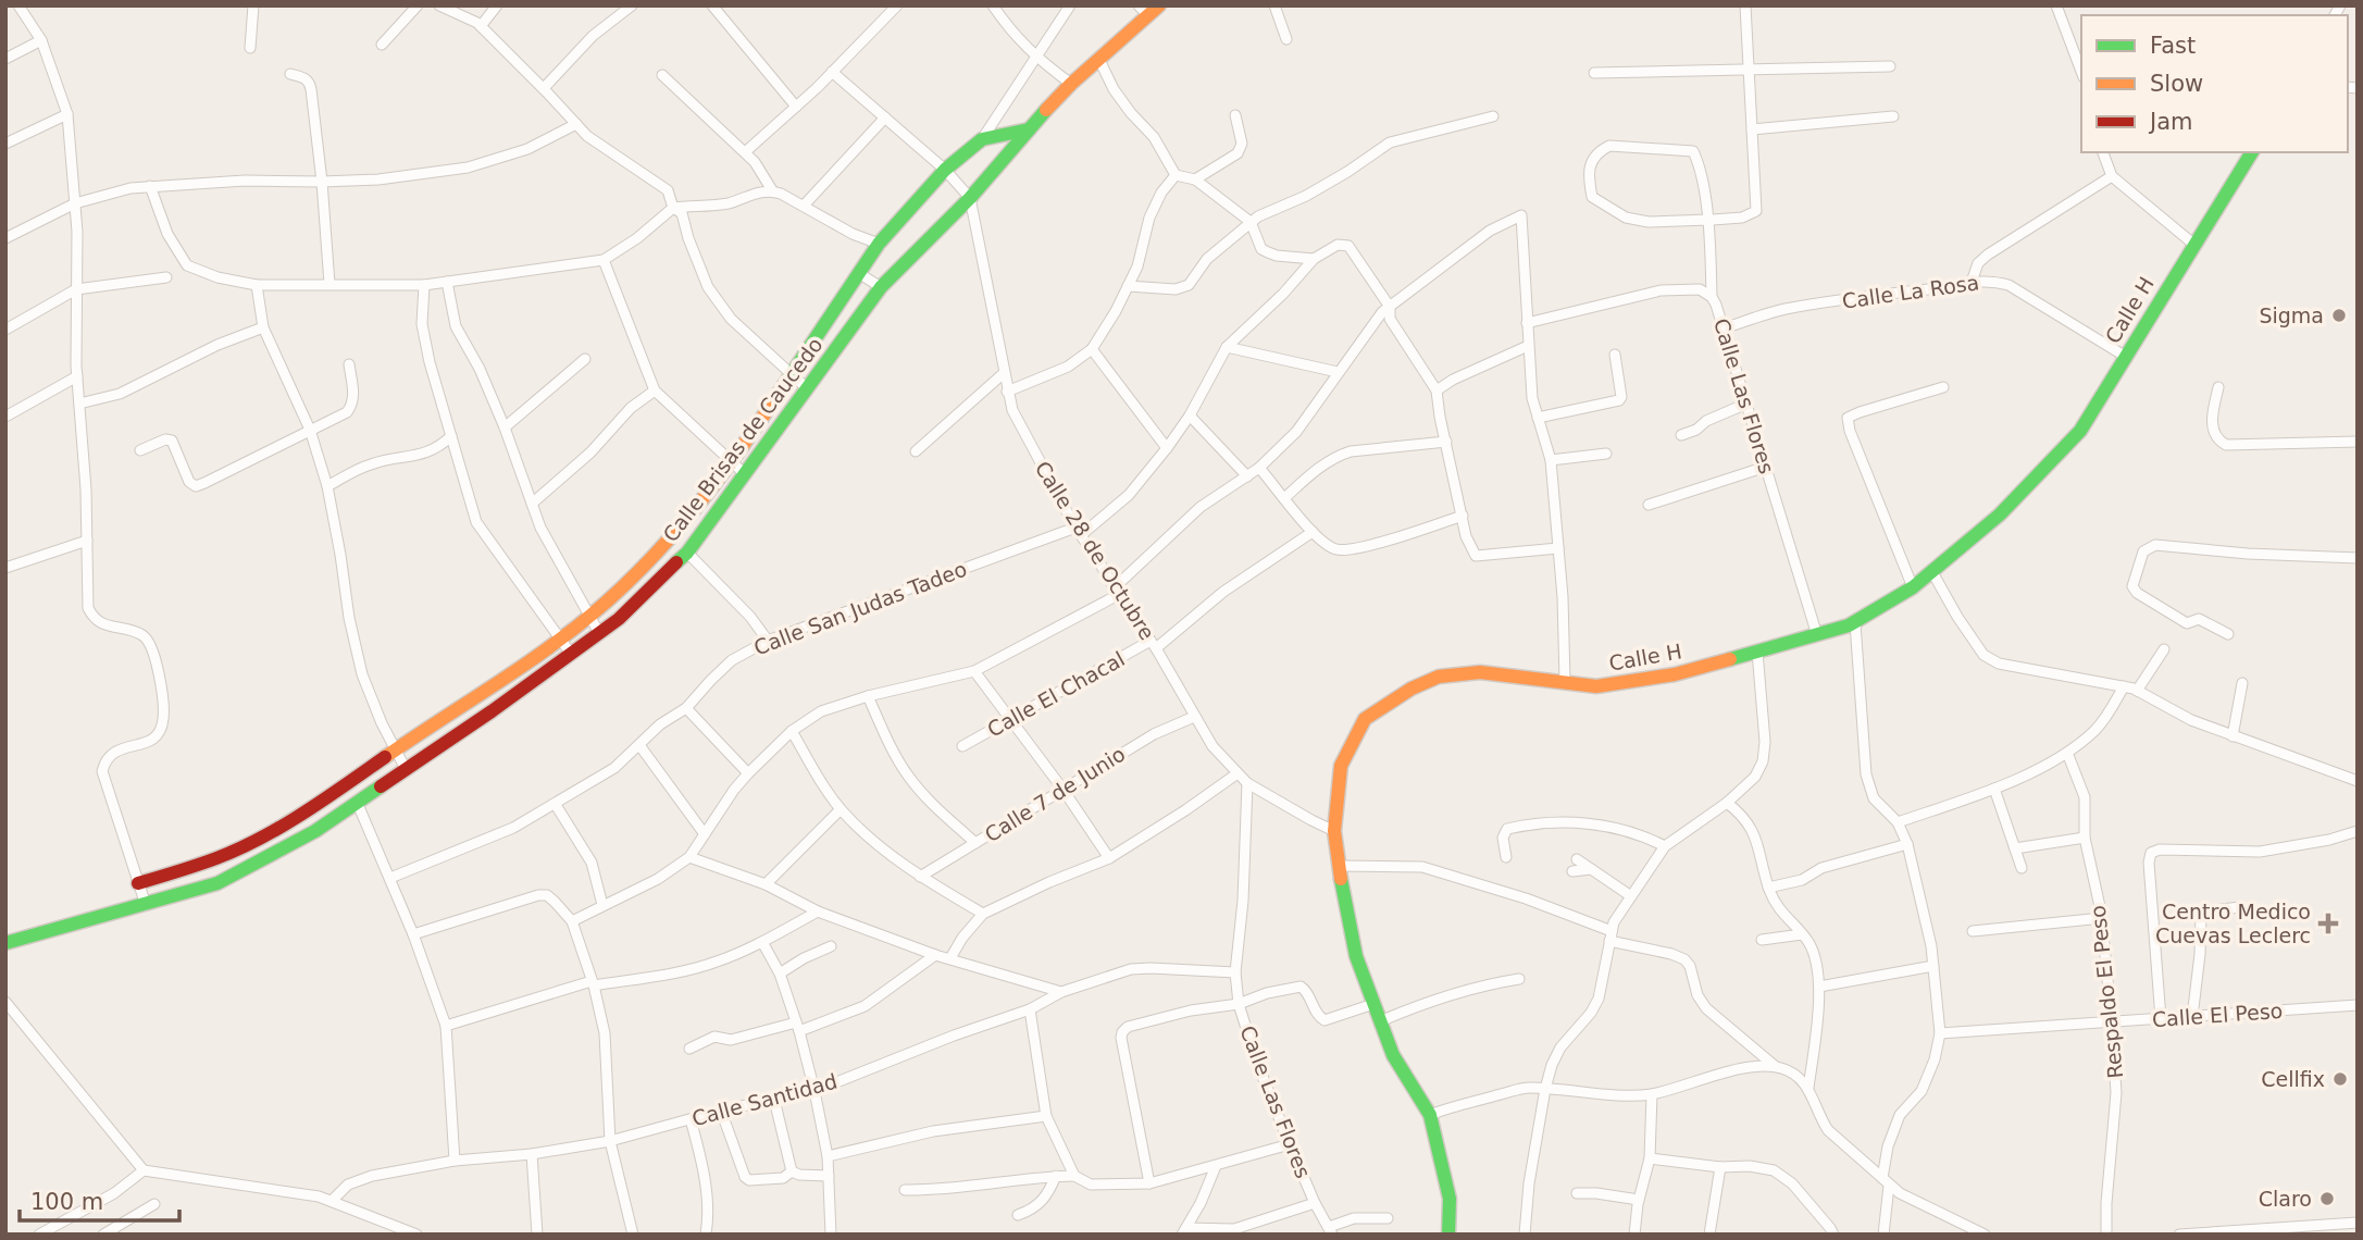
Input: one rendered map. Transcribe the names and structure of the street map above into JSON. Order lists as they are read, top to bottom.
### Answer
{
  "streets": {
    "street": [
      "Calle La Rosa",
      "Calle H",
      "Calle Las Flores",
      "Calle Brisas de Caucedo",
      "Calle 28 de Octubre",
      "Calle San Judas Tadeo",
      "Calle El Chacal",
      "Calle 7 de Junio",
      "Respaldo El Peso",
      "Calle El Peso",
      "Calle Santidad"
    ]
  },
  "crossings": [
    ["Calle La Rosa", "Calle H"],
    ["Calle La Rosa", "Calle Las Flores"],
    ["Calle H", "Calle Las Flores"],
    ["Calle H", "Calle 28 de Octubre"],
    ["Calle Las Flores", "Calle 28 de Octubre"],
    ["Calle Las Flores", "Calle Santidad"],
    ["Calle Brisas de Caucedo", "Calle 28 de Octubre"],
    ["Calle 28 de Octubre", "Calle San Judas Tadeo"],
    ["Calle 28 de Octubre", "Calle El Chacal"],
    ["Calle 28 de Octubre", "Calle 7 de Junio"],
    ["Respaldo El Peso", "Calle El Peso"]
  ],
  "places": {
    "other": ["Sigma", "Cellfix", "Claro"],
    "health": ["Centro Medico Cuevas Leclerc"]
  },
  "legend": ["Fast", "Slow", "Jam"],
  "scale_bar": "100 m"
}
